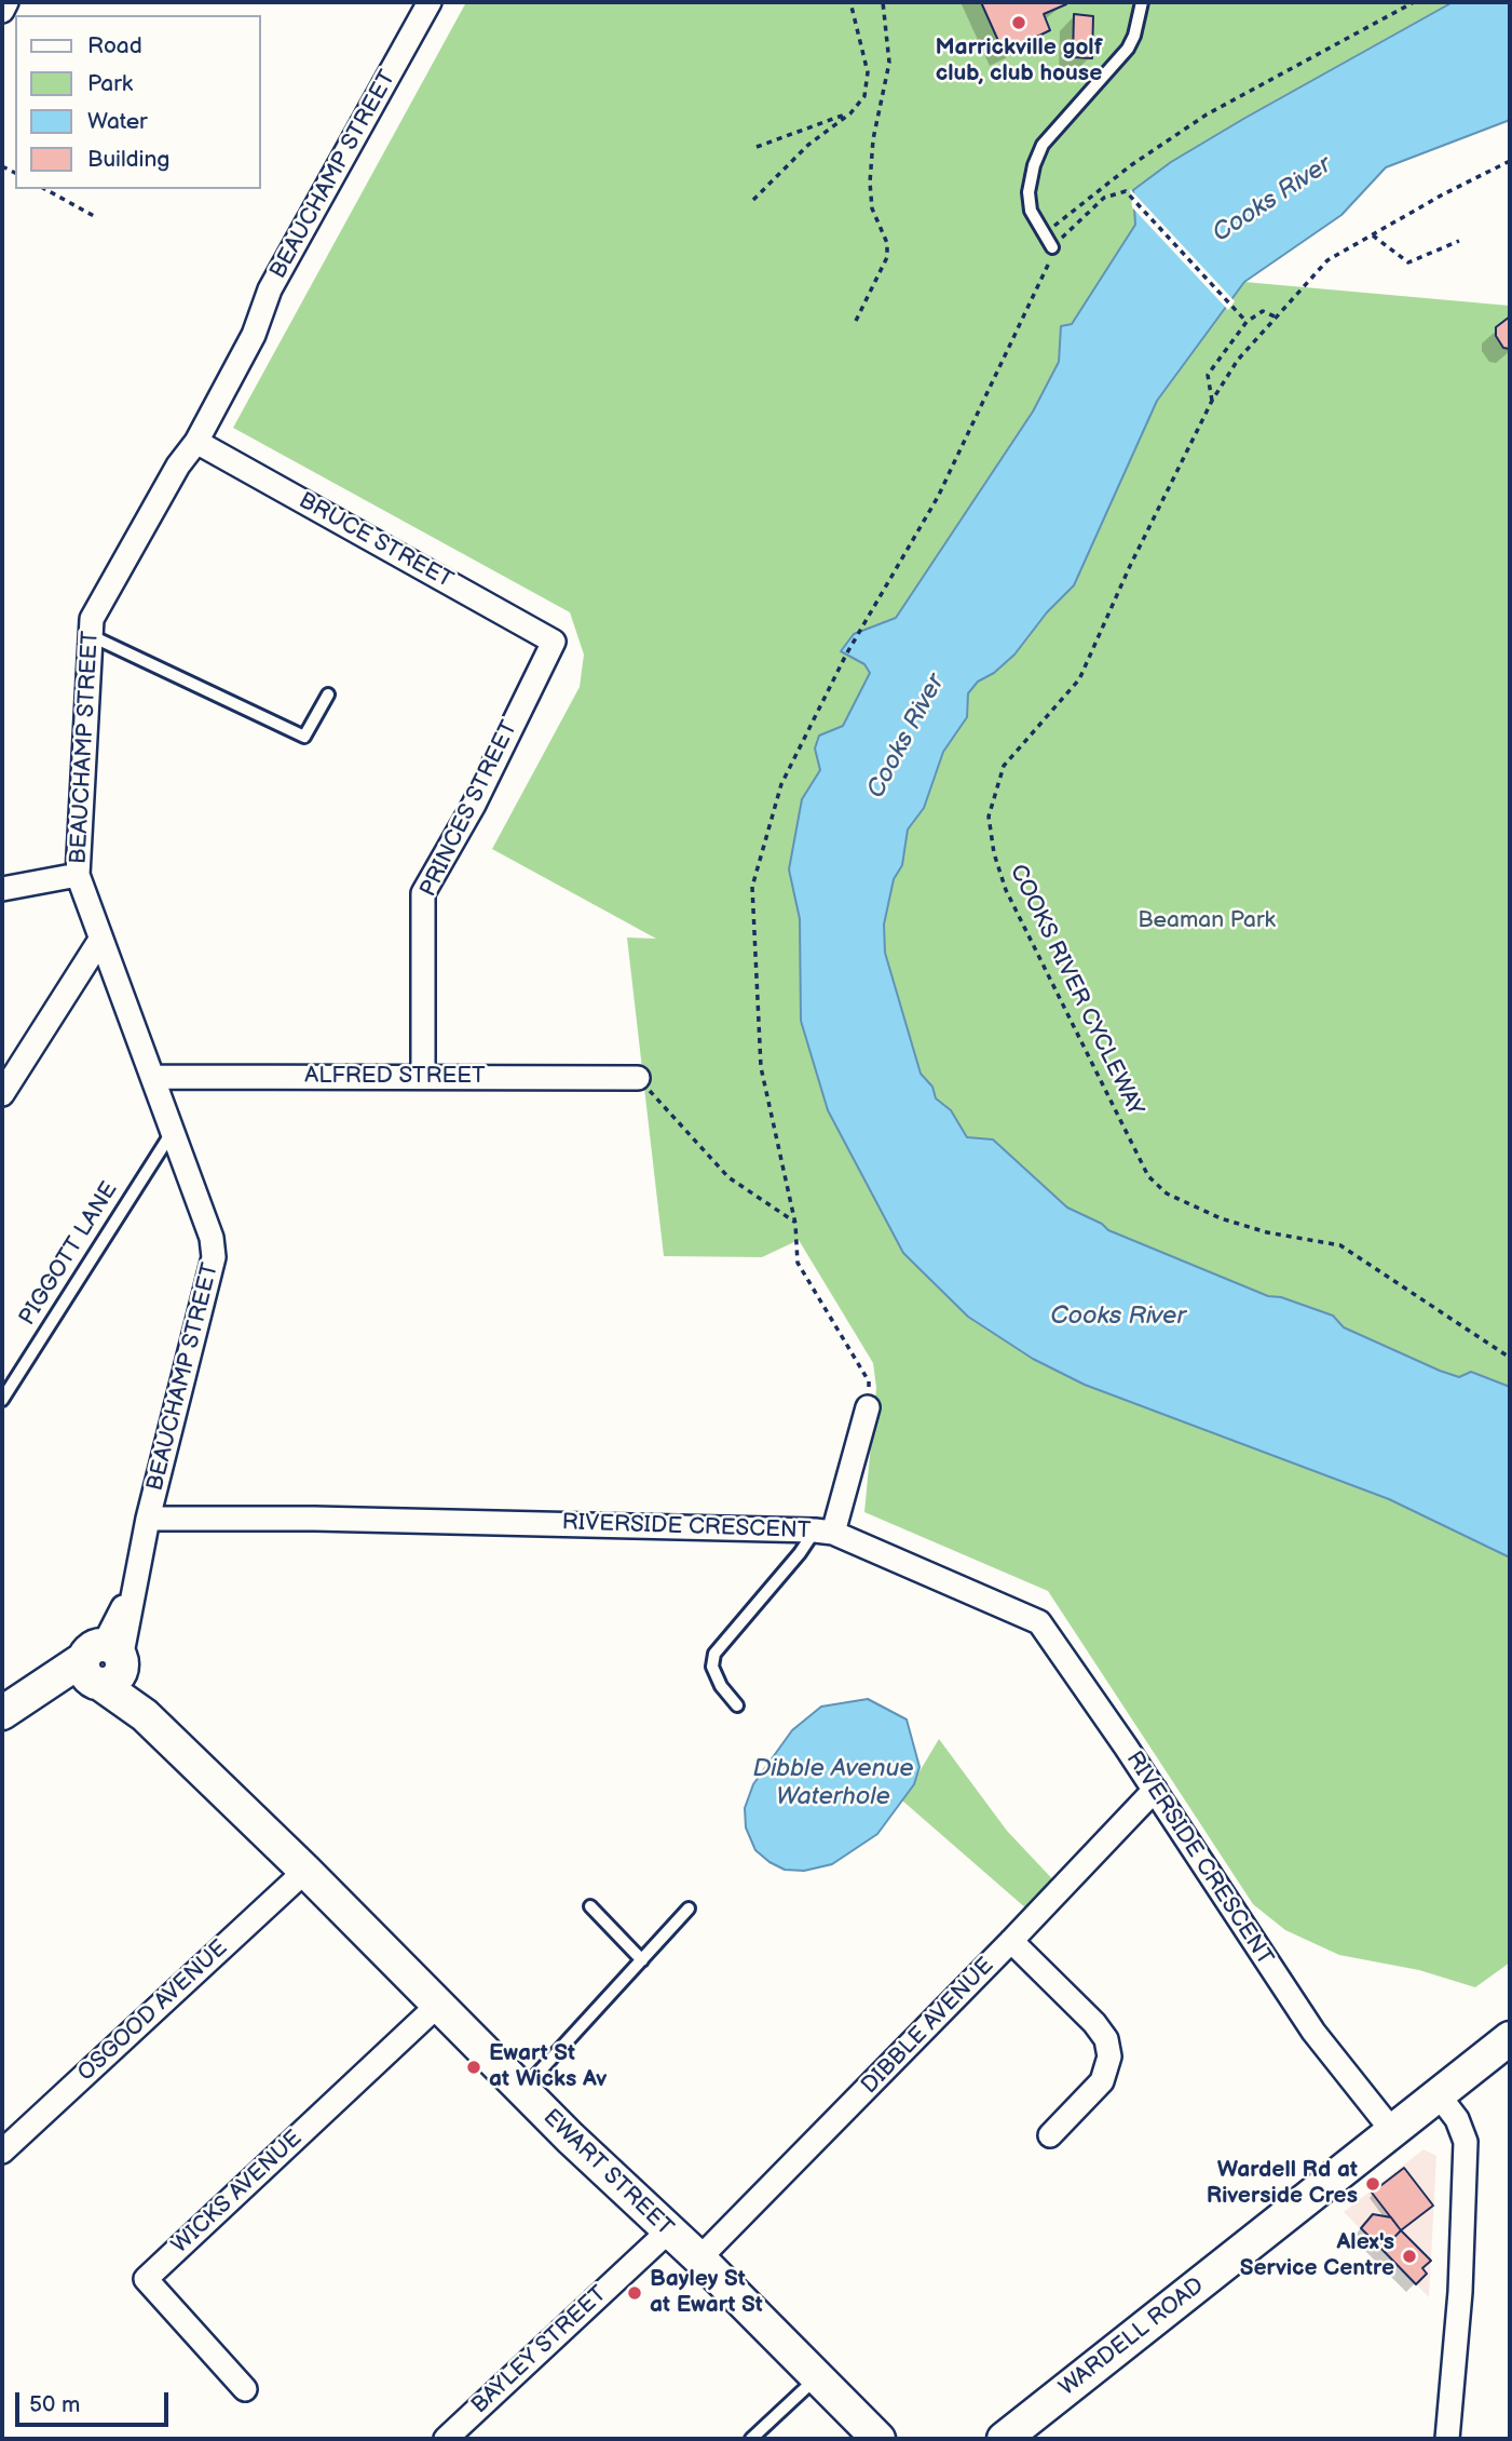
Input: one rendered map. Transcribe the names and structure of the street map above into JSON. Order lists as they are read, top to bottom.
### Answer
{
  "streets": {
    "street": [
      "BEAUCHAMP STREET",
      "BRUCE STREET",
      "PRINCES STREET",
      "ALFRED STREET",
      "RIVERSIDE CRESCENT",
      "OSGOOD AVENUE",
      "DIBBLE AVENUE",
      "EWART STREET",
      "WICKS AVENUE",
      "WARDELL ROAD",
      "BAYLEY STREET"
    ],
    "lane": ["PIGGOTT LANE"],
    "path": ["COOKS RIVER CYCLEWAY"]
  },
  "crossings": [
    ["BEAUCHAMP STREET", "BRUCE STREET"],
    ["BEAUCHAMP STREET", "ALFRED STREET"],
    ["BEAUCHAMP STREET", "PIGGOTT LANE"],
    ["BEAUCHAMP STREET", "RIVERSIDE CRESCENT"],
    ["BEAUCHAMP STREET", "EWART STREET"],
    ["BRUCE STREET", "PRINCES STREET"],
    ["PRINCES STREET", "ALFRED STREET"],
    ["RIVERSIDE CRESCENT", "DIBBLE AVENUE"],
    ["RIVERSIDE CRESCENT", "WARDELL ROAD"],
    ["OSGOOD AVENUE", "EWART STREET"],
    ["DIBBLE AVENUE", "EWART STREET"],
    ["EWART STREET", "WICKS AVENUE"],
    ["EWART STREET", "BAYLEY STREET"]
  ],
  "water": ["Cooks River", "Dibble Avenue Waterhole"],
  "parks": ["Beaman Park"],
  "places": [
    "Marrickville golf club, club house",
    "Ewart St at Wicks Av",
    "Wardell Rd at Riverside Cres",
    "Alex's Service Centre",
    "Bayley St at Ewart St"
  ],
  "legend": [
    "Road",
    "Park",
    "Water",
    "Building"
  ],
  "scale_bar": "50 m"
}
